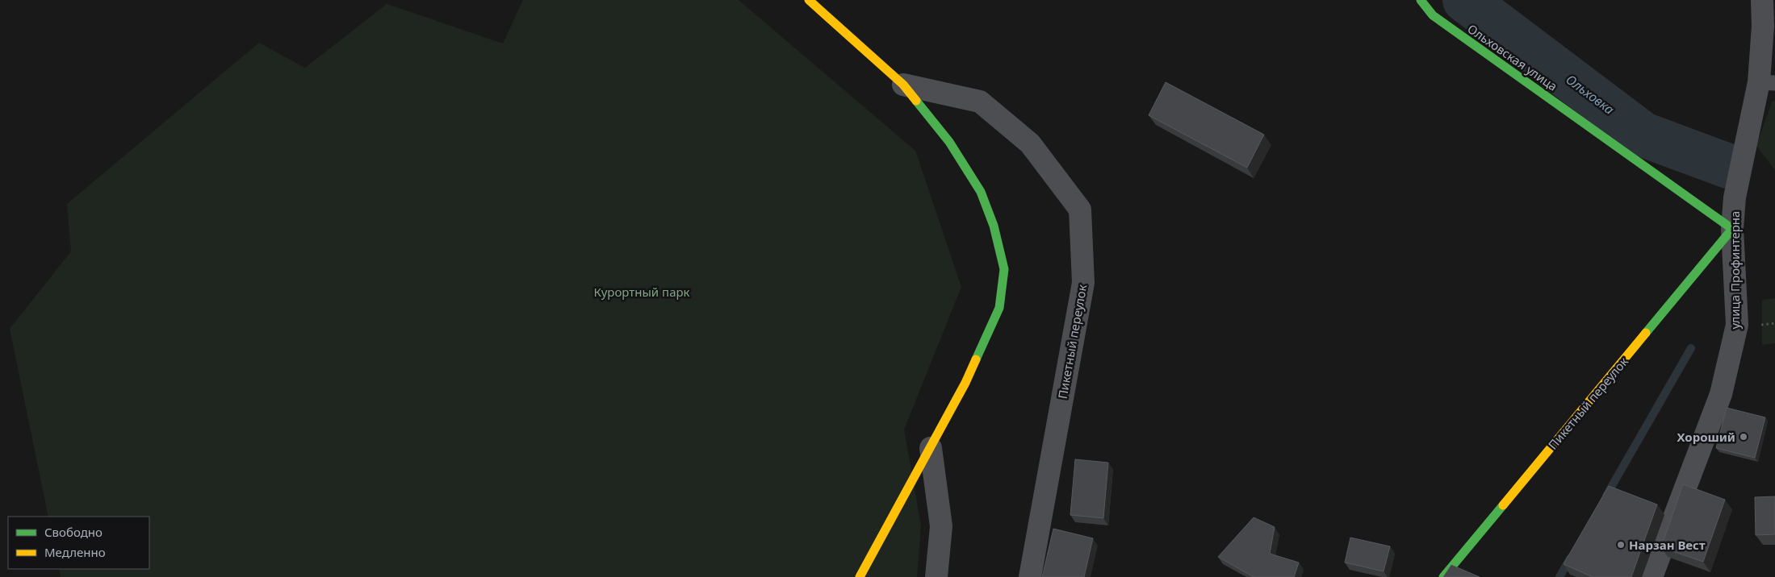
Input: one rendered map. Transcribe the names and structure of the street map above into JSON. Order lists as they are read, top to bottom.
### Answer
{
  "streets": {
    "street": ["Ольховская улица", "улица Профинтерна", "Пикетный переулок"]
  },
  "crossings": [
    ["Ольховская улица", "улица Профинтерна"],
    ["Ольховская улица", "Пикетный переулок"],
    ["улица Профинтерна", "Пикетный переулок"]
  ],
  "water": ["Ольховка"],
  "parks": ["Курортный парк"],
  "places": ["Хороший", "Нарзан Вест"],
  "legend": ["Свободно", "Медленно"]
}
